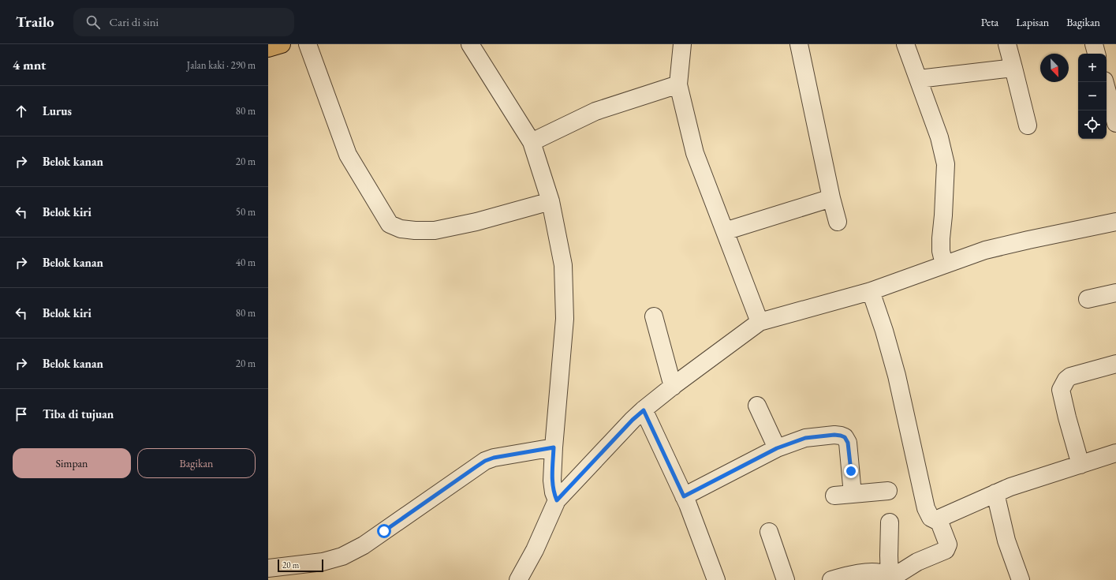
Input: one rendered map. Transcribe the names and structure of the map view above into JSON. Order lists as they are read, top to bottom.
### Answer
{
  "scale_bar": "20 m",
  "north": "bottom right",
  "page": {
    "header": "Trailo",
    "search": "Cari di sini",
    "nav": ["Peta", "Lapisan", "Bagikan"],
    "heading": ["4 mnt", "Jalan kaki · 290 m"],
    "map_buttons": ["+", "−"],
    "list": [
      ["Lurus", "80 m"],
      ["Belok kanan", "20 m"],
      ["Belok kiri", "50 m"],
      ["Belok kanan", "40 m"],
      ["Belok kiri", "80 m"],
      ["Belok kanan", "20 m"],
      "Tiba di tujuan"
    ],
    "buttons": ["Simpan", "Bagikan"],
    "scale": "20 m"
  }
}
